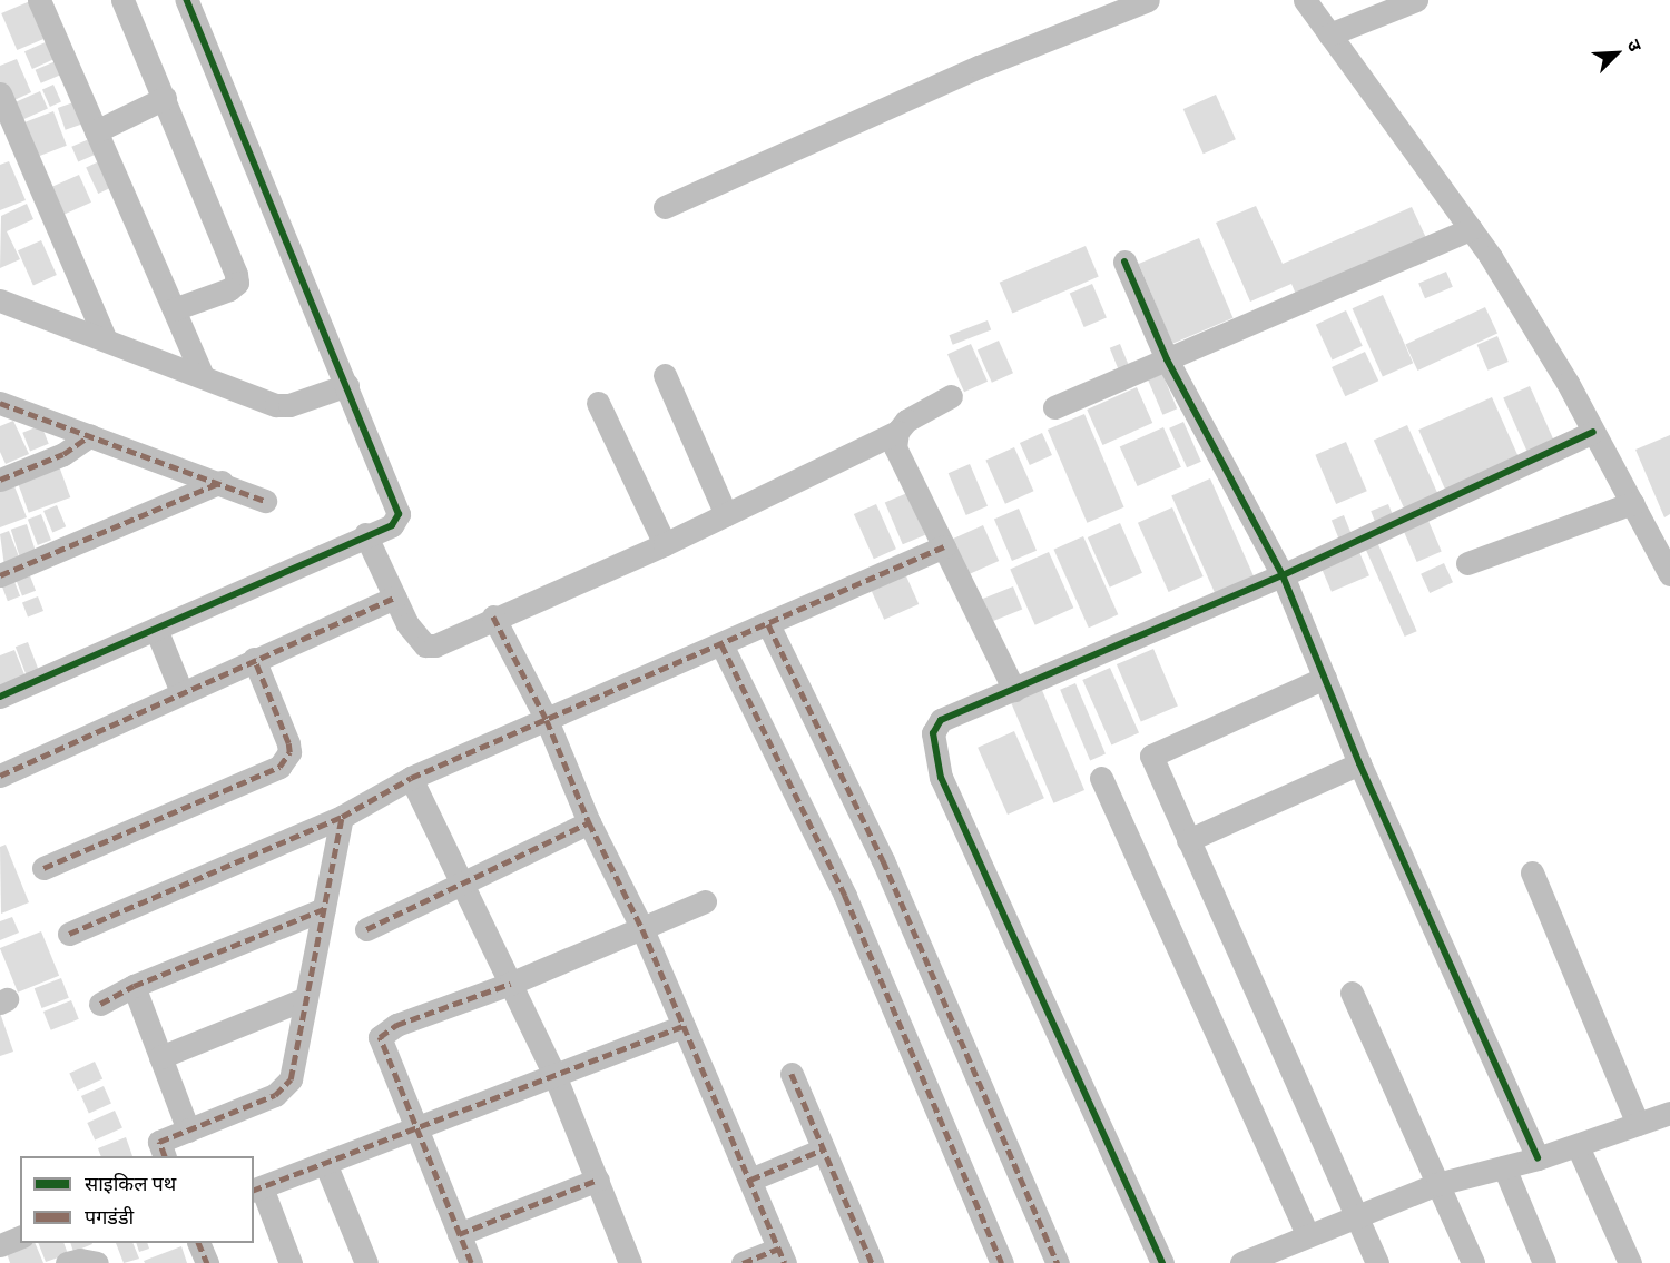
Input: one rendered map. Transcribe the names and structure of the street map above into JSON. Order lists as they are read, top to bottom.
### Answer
{
  "legend": ["साइकिल पथ", "पगडंडी"],
  "north": "top right"
}
